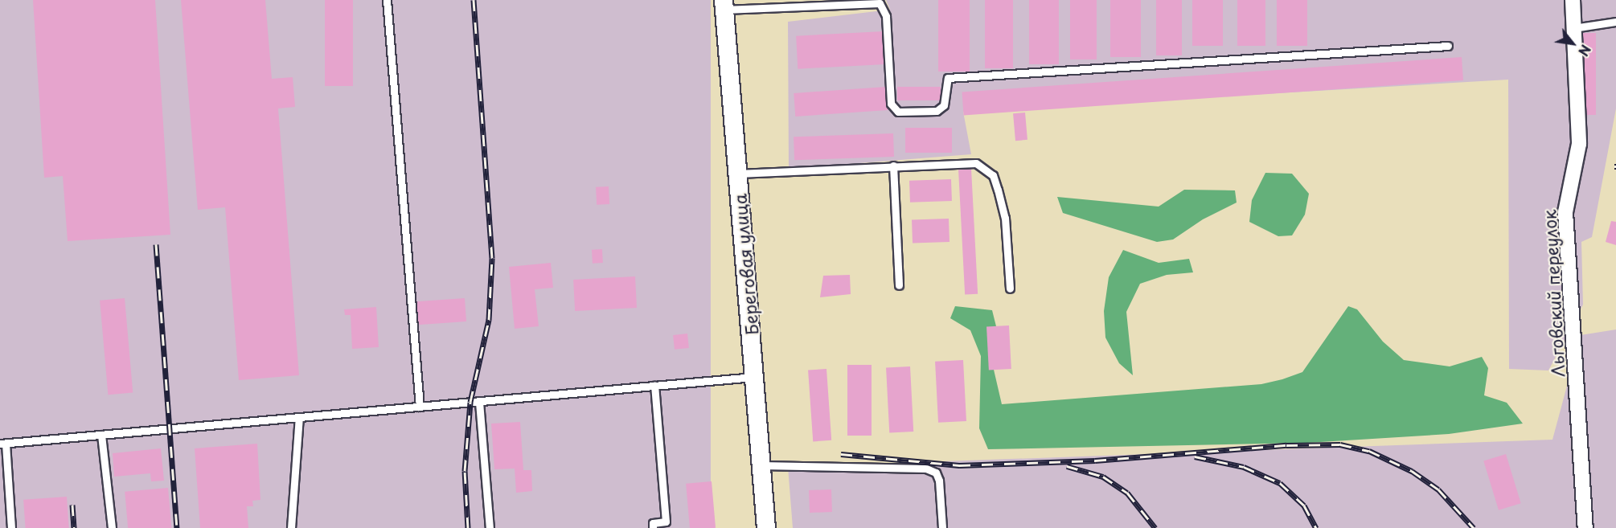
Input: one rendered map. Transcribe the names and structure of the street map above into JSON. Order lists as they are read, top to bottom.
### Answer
{
  "streets": {
    "street": ["Береговая улица", "Льговский переулок"]
  },
  "north": "bottom right"
}
